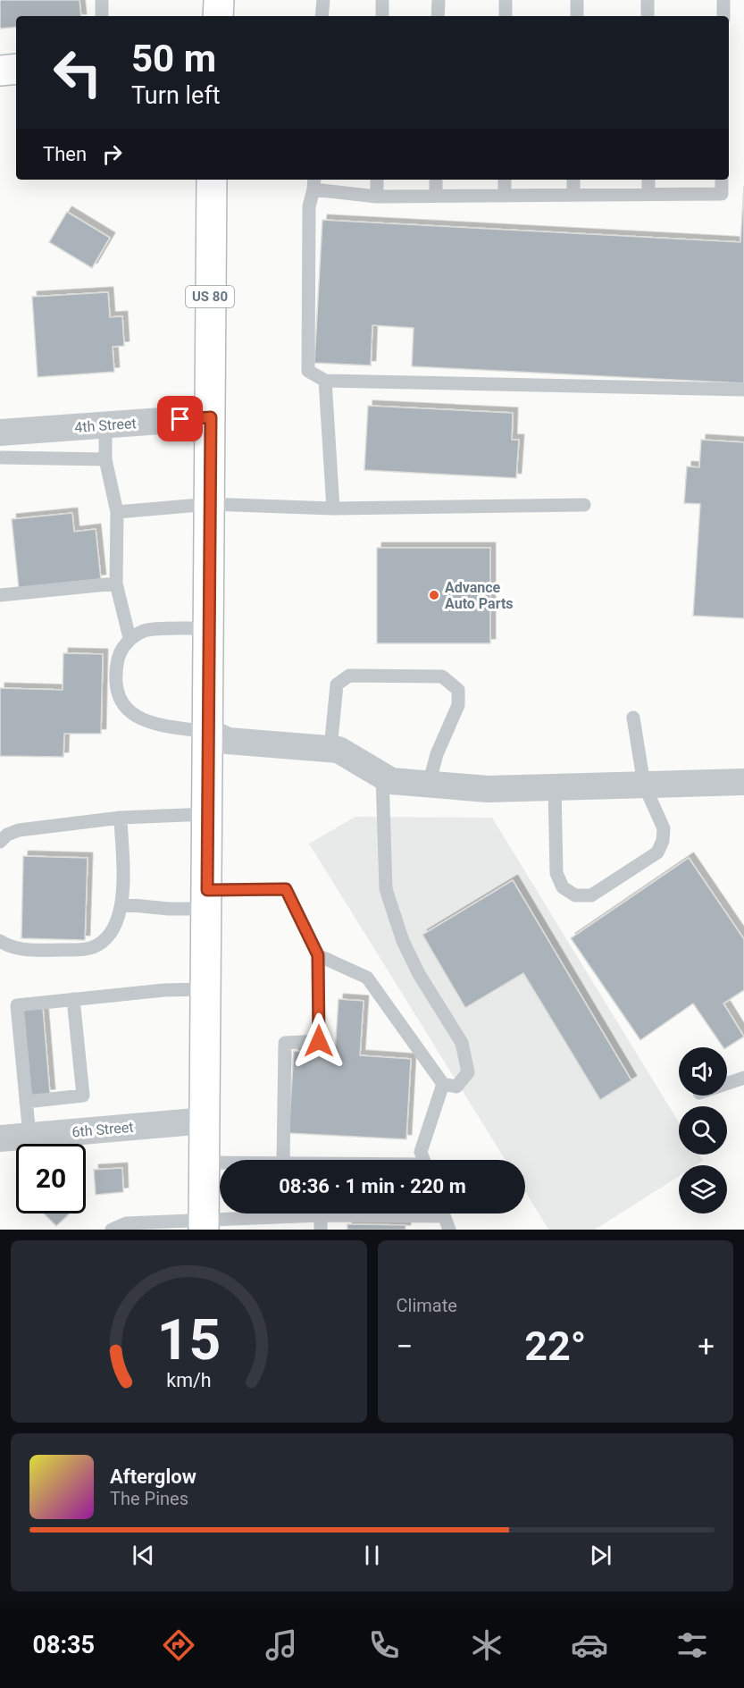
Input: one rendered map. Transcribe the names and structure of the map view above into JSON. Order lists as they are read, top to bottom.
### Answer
{
  "streets": {
    "main road": ["US 80"],
    "street": ["4th Street", "6th Street"]
  },
  "crossings": [
    ["US 80", "4th Street"],
    ["US 80", "6th Street"]
  ],
  "places": ["Advance Auto Parts"],
  "page": {
    "turn": ["50 m", "Turn left"],
    "then": "Then",
    "limit": "20",
    "trip": "08:36 · 1 min · 220 m",
    "tile": "Climate",
    "heat": ["−", "22°", "+"],
    "song": ["Afterglow", "The Pines"],
    "tabs": "08:35",
    "gauge": ["15", "km/h"]
  }
}
